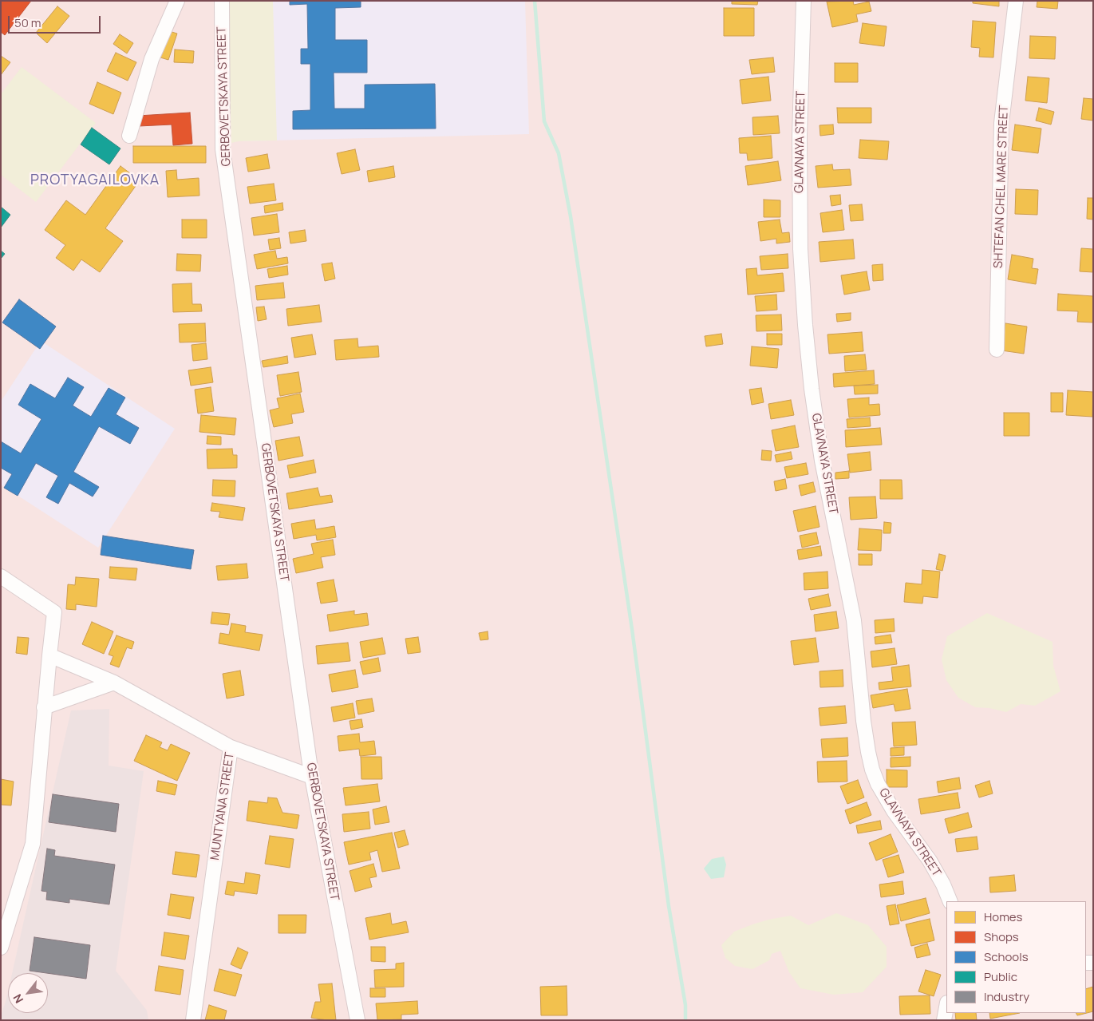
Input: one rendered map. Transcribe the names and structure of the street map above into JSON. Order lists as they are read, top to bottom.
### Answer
{
  "streets": {
    "street": [
      "GERBOVETSKAYA STREET",
      "GLAVNAYA STREET",
      "SHTEFAN CHEL MARE STREET",
      "MUNTYANA STREET"
    ]
  },
  "districts": ["PROTYAGAILOVKA"],
  "legend": [
    "Homes",
    "Shops",
    "Schools",
    "Public",
    "Industry"
  ],
  "scale_bar": "50 m",
  "north": "bottom left"
}
